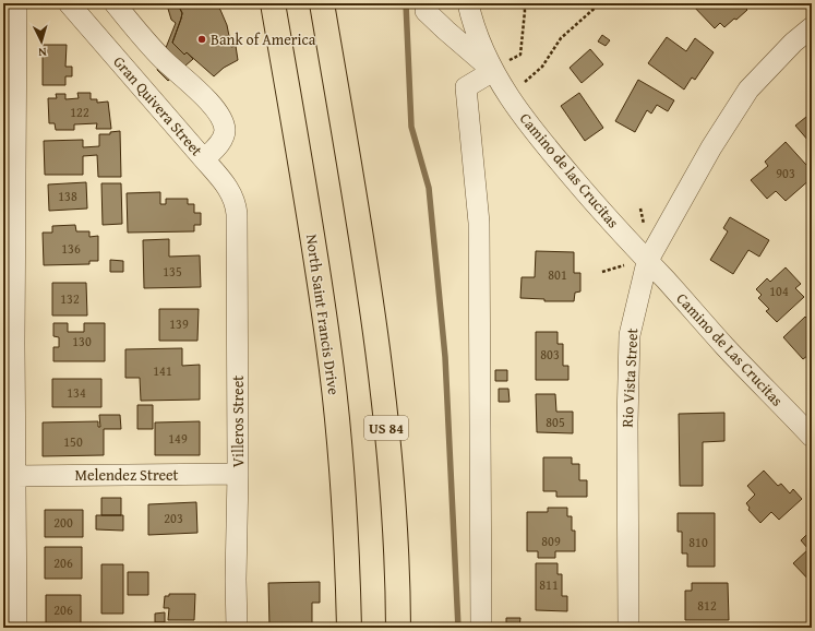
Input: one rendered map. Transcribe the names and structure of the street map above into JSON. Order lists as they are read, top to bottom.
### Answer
{
  "streets": {
    "highway": ["North Saint Francis Drive", "US 84"],
    "street": [
      "Gran Quivera Street",
      "Camino de las Crucitas",
      "Camino de Las Crucitas",
      "Rio Vista Street",
      "Villeros Street",
      "Melendez Street"
    ]
  },
  "crossings": [
    ["Gran Quivera Street", "Villeros Street"],
    ["Camino de las Crucitas", "Camino de Las Crucitas"],
    ["Camino de las Crucitas", "Rio Vista Street"],
    ["Camino de Las Crucitas", "Rio Vista Street"],
    ["Villeros Street", "Melendez Street"]
  ],
  "places": ["Bank of America"],
  "house_numbers": [
    "122",
    "903",
    "138",
    "136",
    "135",
    "801",
    "104",
    "132",
    "139",
    "130",
    "803",
    "141",
    "134",
    "805",
    "149",
    "150",
    "203",
    "200",
    "809",
    "810",
    "206",
    "811",
    "812",
    "206"
  ],
  "north": "bottom"
}
